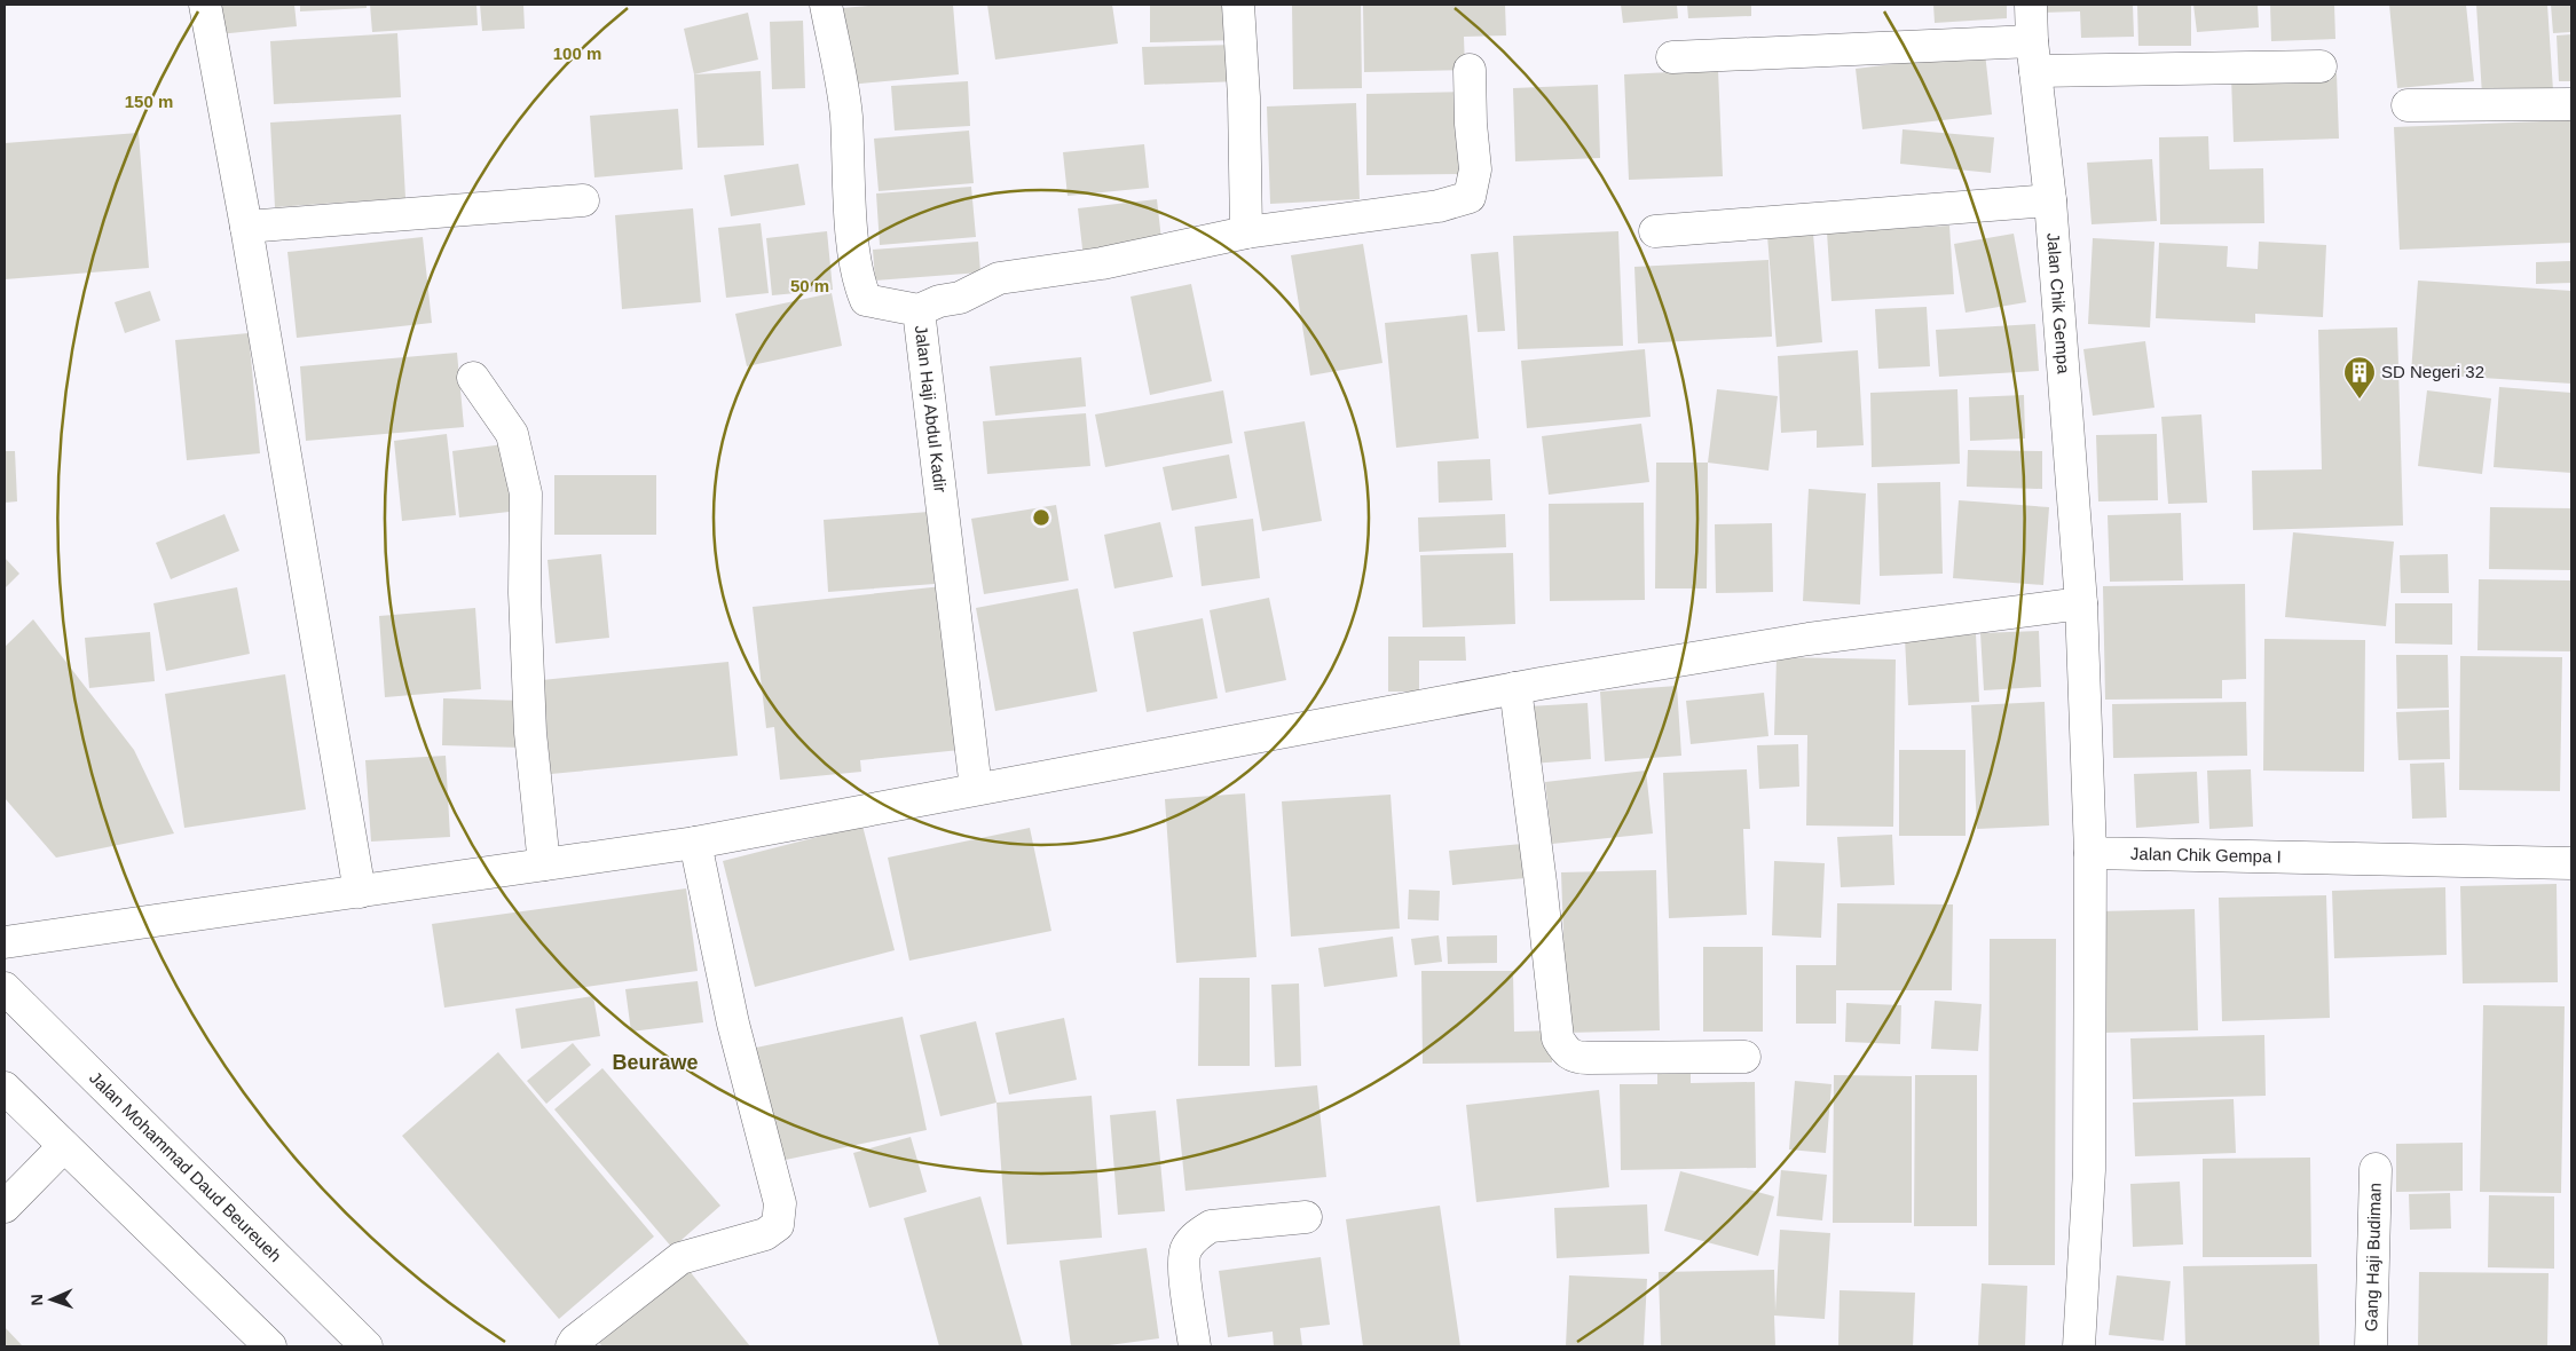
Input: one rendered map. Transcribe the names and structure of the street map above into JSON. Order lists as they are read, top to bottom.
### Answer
{
  "streets": {
    "main road": [
      "Jalan Chik Gempa",
      "Jalan Haji Abdul Kadir",
      "Jalan Chik Gempa I",
      "Jalan Mohammad Daud Beureueh",
      "Gang Haji Budiman"
    ]
  },
  "districts": ["Beurawe"],
  "places": {
    "building": ["SD Negeri 32"]
  },
  "north": "left",
  "rings": ["100 m", "150 m", "50 m"]
}
